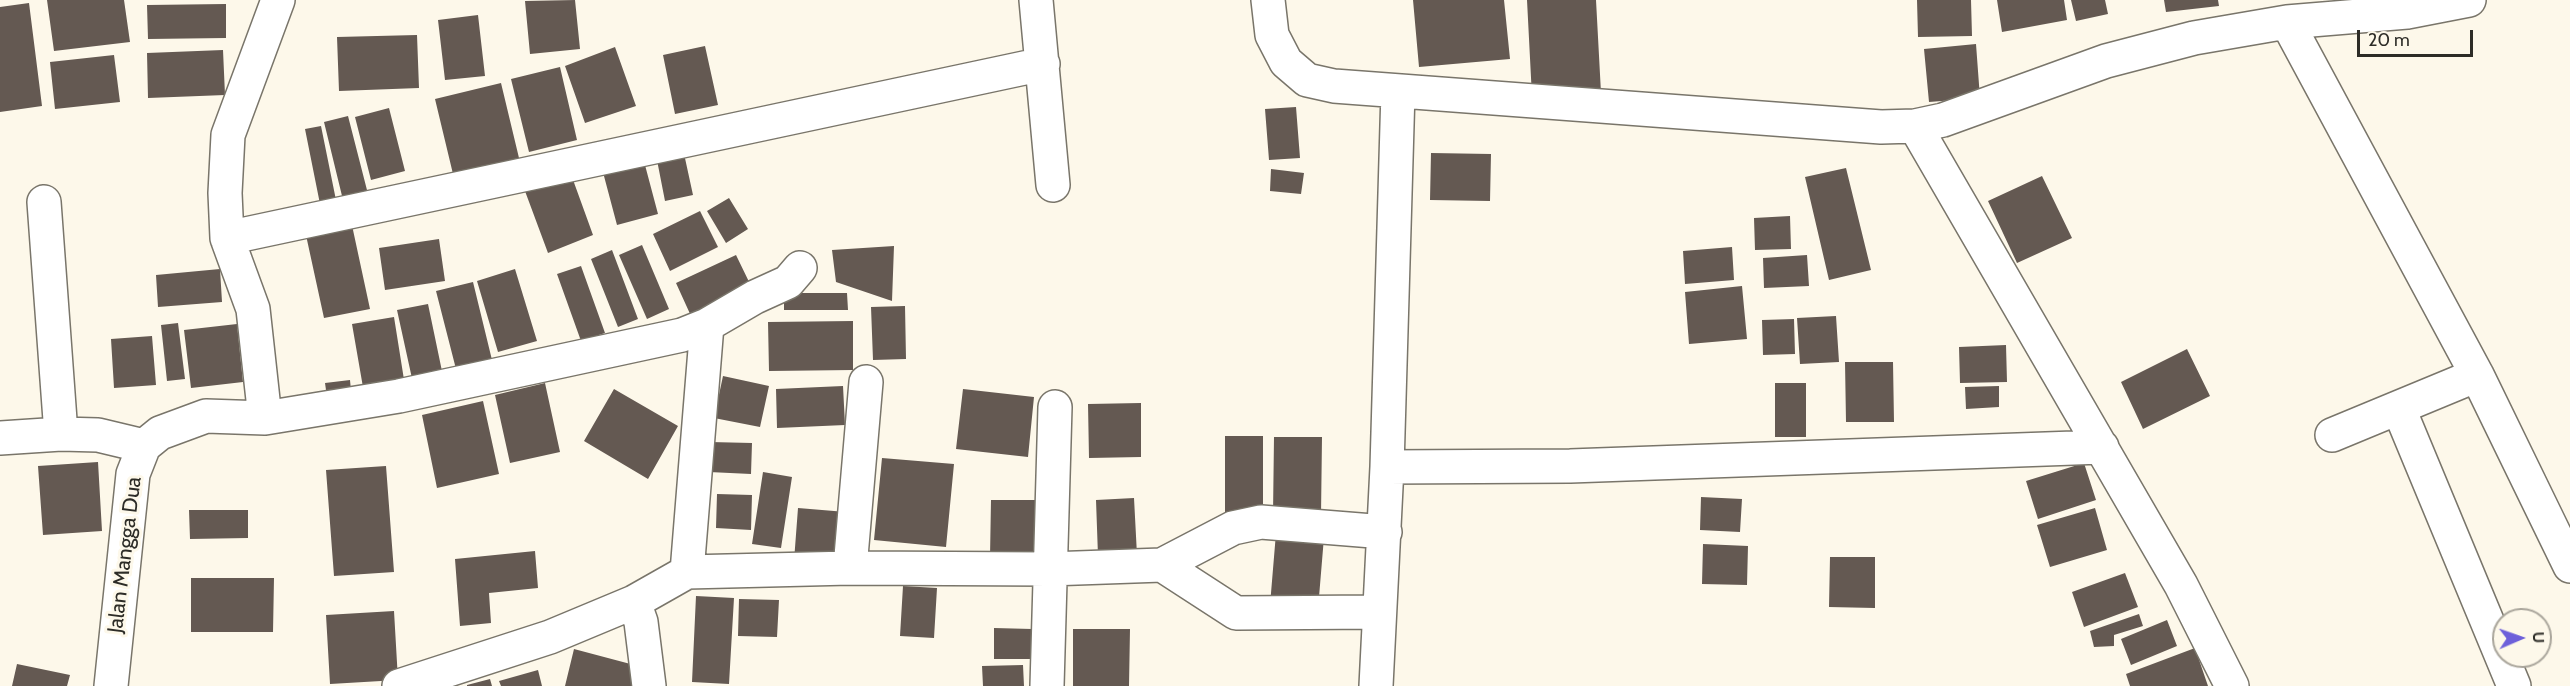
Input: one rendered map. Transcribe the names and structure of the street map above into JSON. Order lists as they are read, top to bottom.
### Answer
{
  "streets": {
    "street": ["Jalan Mangga Dua"]
  },
  "scale_bar": "20 m",
  "north": "right"
}
